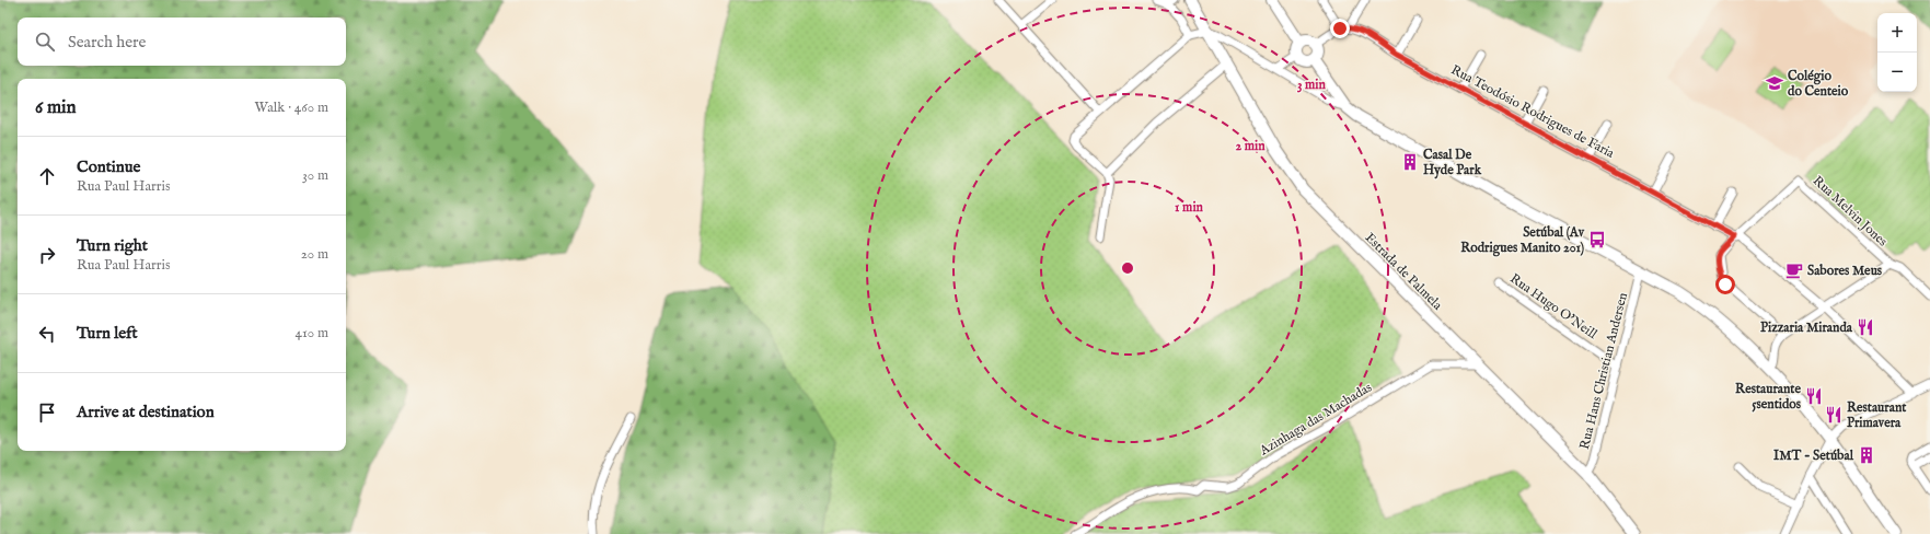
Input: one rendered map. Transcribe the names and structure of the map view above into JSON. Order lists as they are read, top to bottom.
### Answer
{
  "streets": {
    "street": [
      "Rua Teodósio Rodrigues de Faria",
      "Rua Melvin Jones",
      "Estrada de Palmela",
      "Rua Hugo O'Neill",
      "Rua Hans Christian Andersen",
      "Azinhaga das Machadas"
    ]
  },
  "crossings": [
    ["Rua Teodósio Rodrigues de Faria", "Rua Melvin Jones"],
    ["Estrada de Palmela", "Rua Hans Christian Andersen"],
    ["Estrada de Palmela", "Azinhaga das Machadas"],
    ["Rua Hugo O'Neill", "Rua Hans Christian Andersen"]
  ],
  "places": {
    "school or university": ["Colégio do Centeio"],
    "building": ["Casal De Hyde Park", "IMT - Setúbal"],
    "bus stop": ["Setúbal (Av Rodrigues Manito 201)"],
    "cafe": ["Sabores Meus"],
    "restaurant": ["Pizzaria Miranda", "Restaurante 5sentidos", "Restaurant Primavera"]
  },
  "page": {
    "map_buttons": ["+", "−"],
    "search": "Search here",
    "heading": ["6 min", "Walk · 460 m"],
    "list": [
      ["Continue", "Rua Paul Harris", "30 m"],
      ["Turn right", "Rua Paul Harris", "20 m"],
      ["Turn left", "410 m"],
      "Arrive at destination"
    ]
  },
  "rings": ["3 min", "2 min", "1 min"]
}
